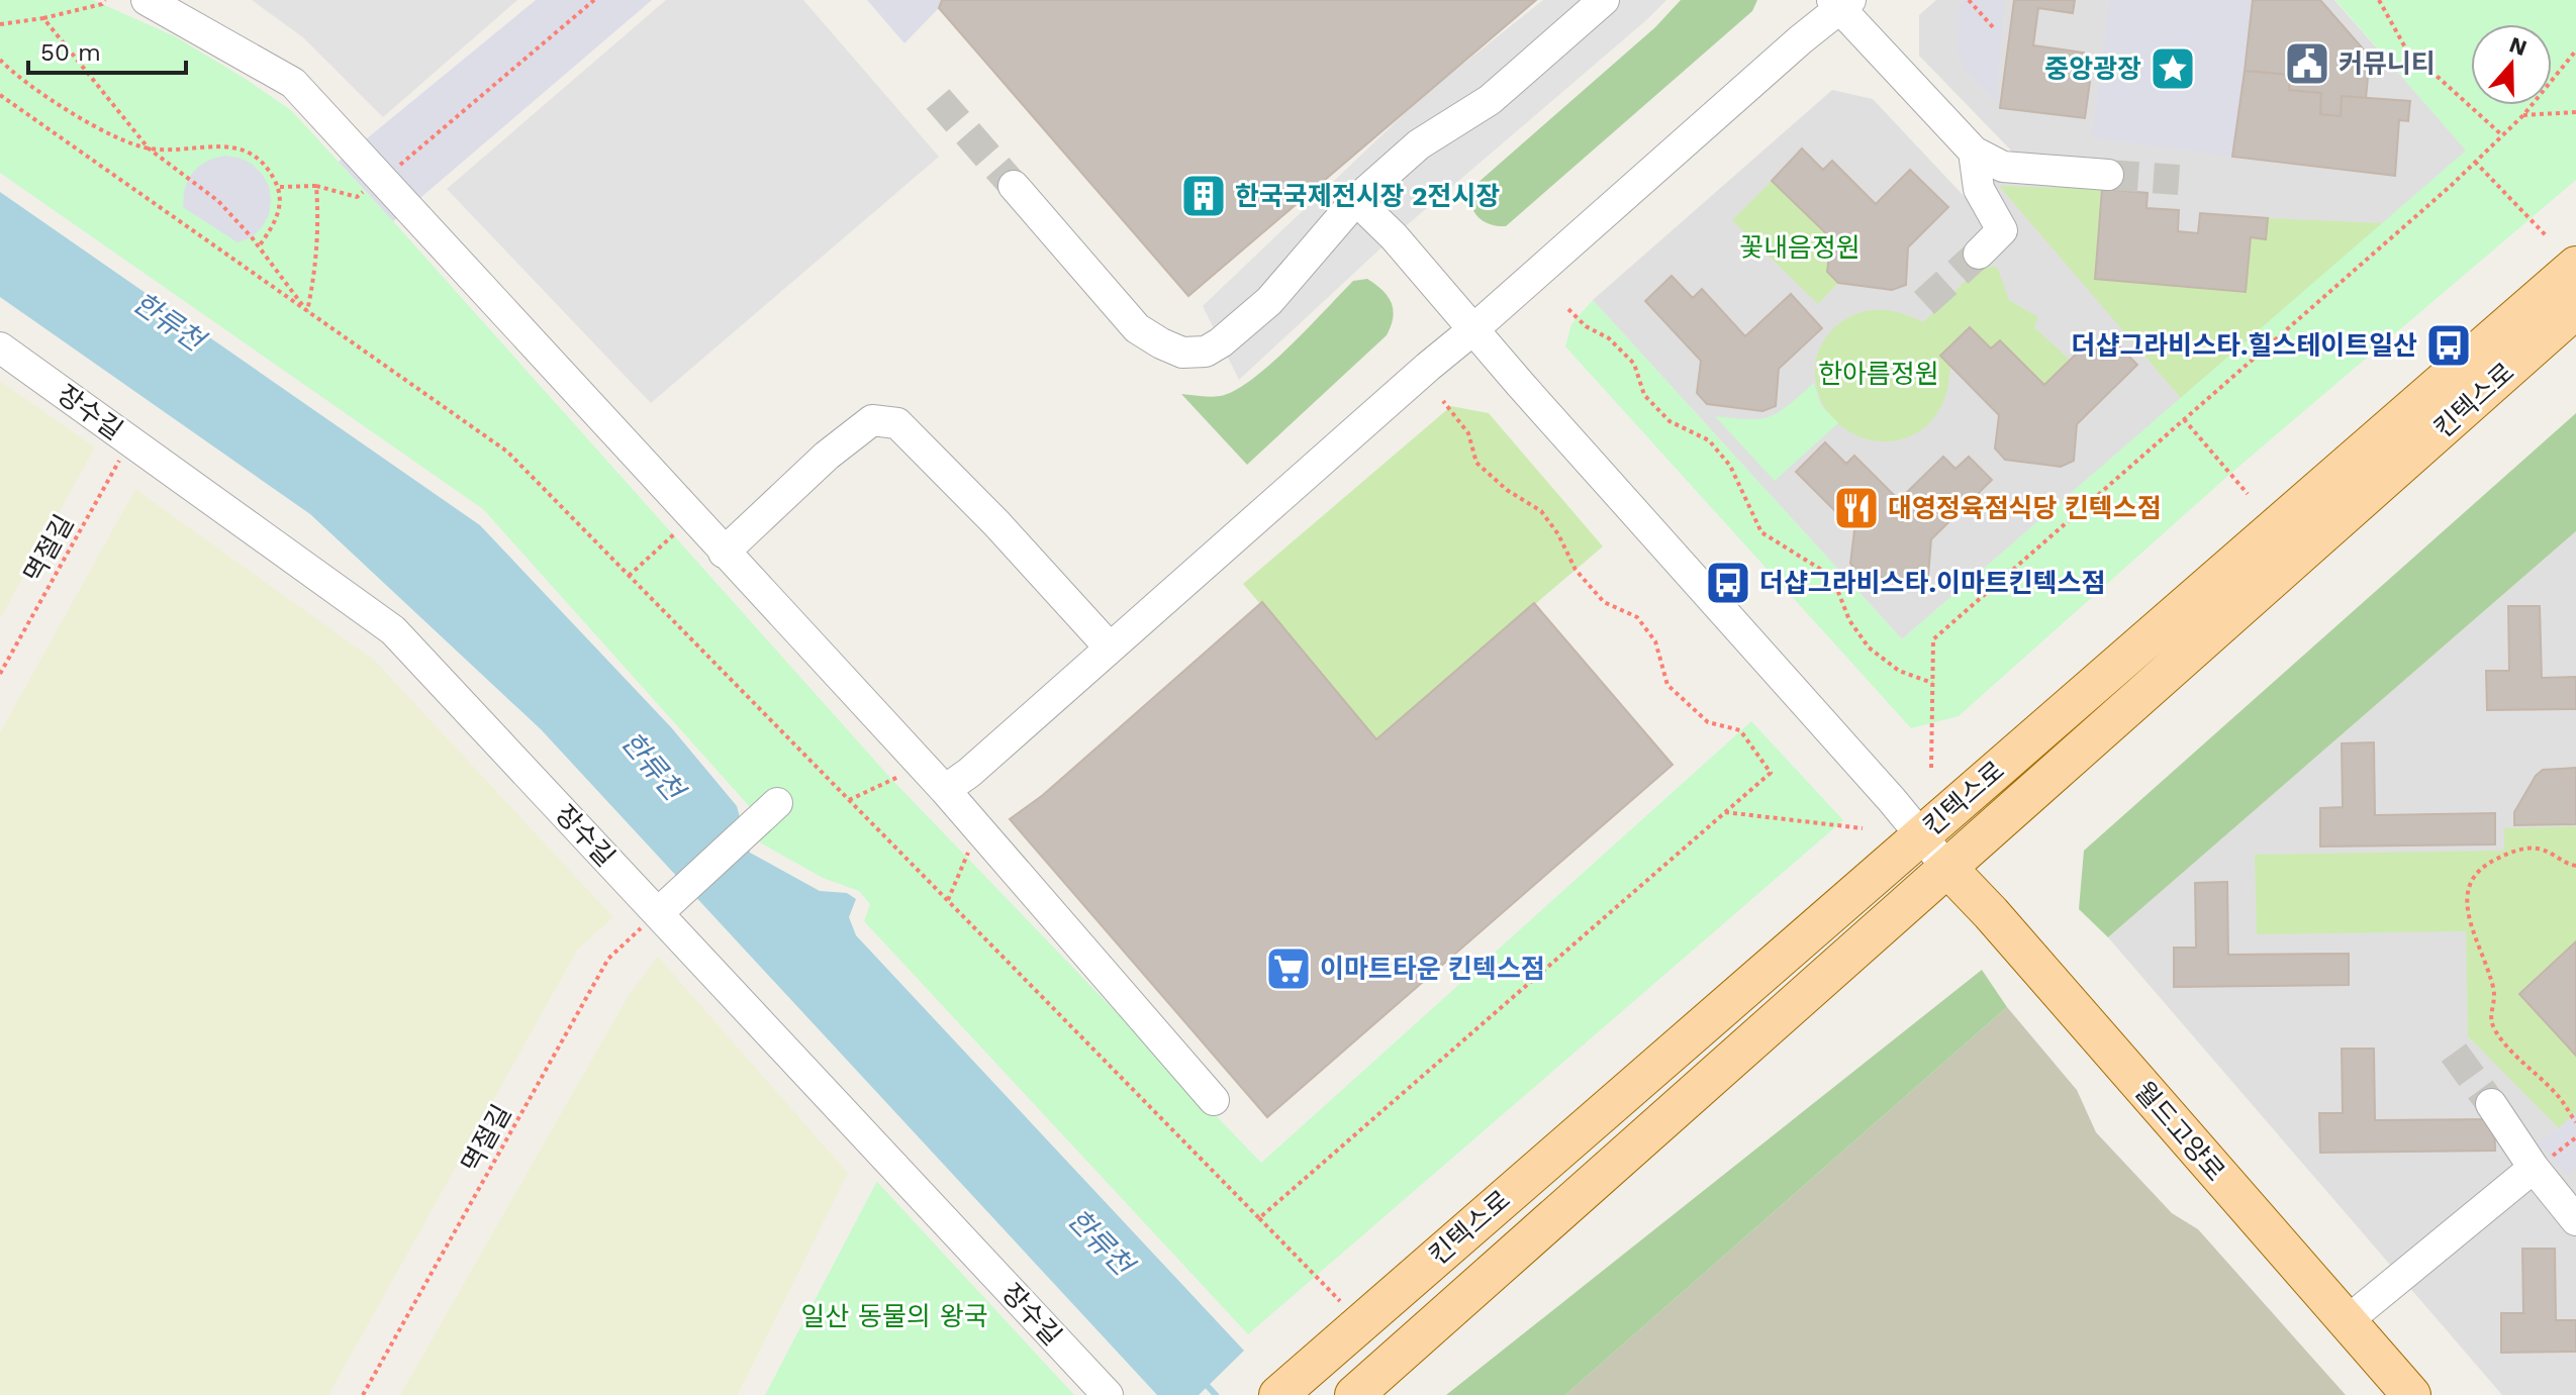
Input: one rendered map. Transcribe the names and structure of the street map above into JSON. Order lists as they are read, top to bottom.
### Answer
{
  "streets": {
    "main road": ["킨텍스로", "월드고양로"],
    "street": ["장수길"],
    "path": ["멱절길"]
  },
  "crossings": [
    ["킨텍스로", "월드고양로"],
    ["장수길", "멱절길"]
  ],
  "water": ["한류천"],
  "parks": ["꽃내음정원", "한아름정원", "일산 동물의 왕국"],
  "places": {
    "public building": ["커뮤니티"],
    "place": ["중앙광장"],
    "building": ["한국국제전시장 2전시장"],
    "bus stop": ["더샵그라비스타.힐스테이트일산", "더샵그라비스타.이마트킨텍스점"],
    "restaurant": ["대영정육점식당 킨텍스점"],
    "supermarket": ["이마트타운 킨텍스점"]
  },
  "scale_bar": "50 m",
  "north": "top"
}
